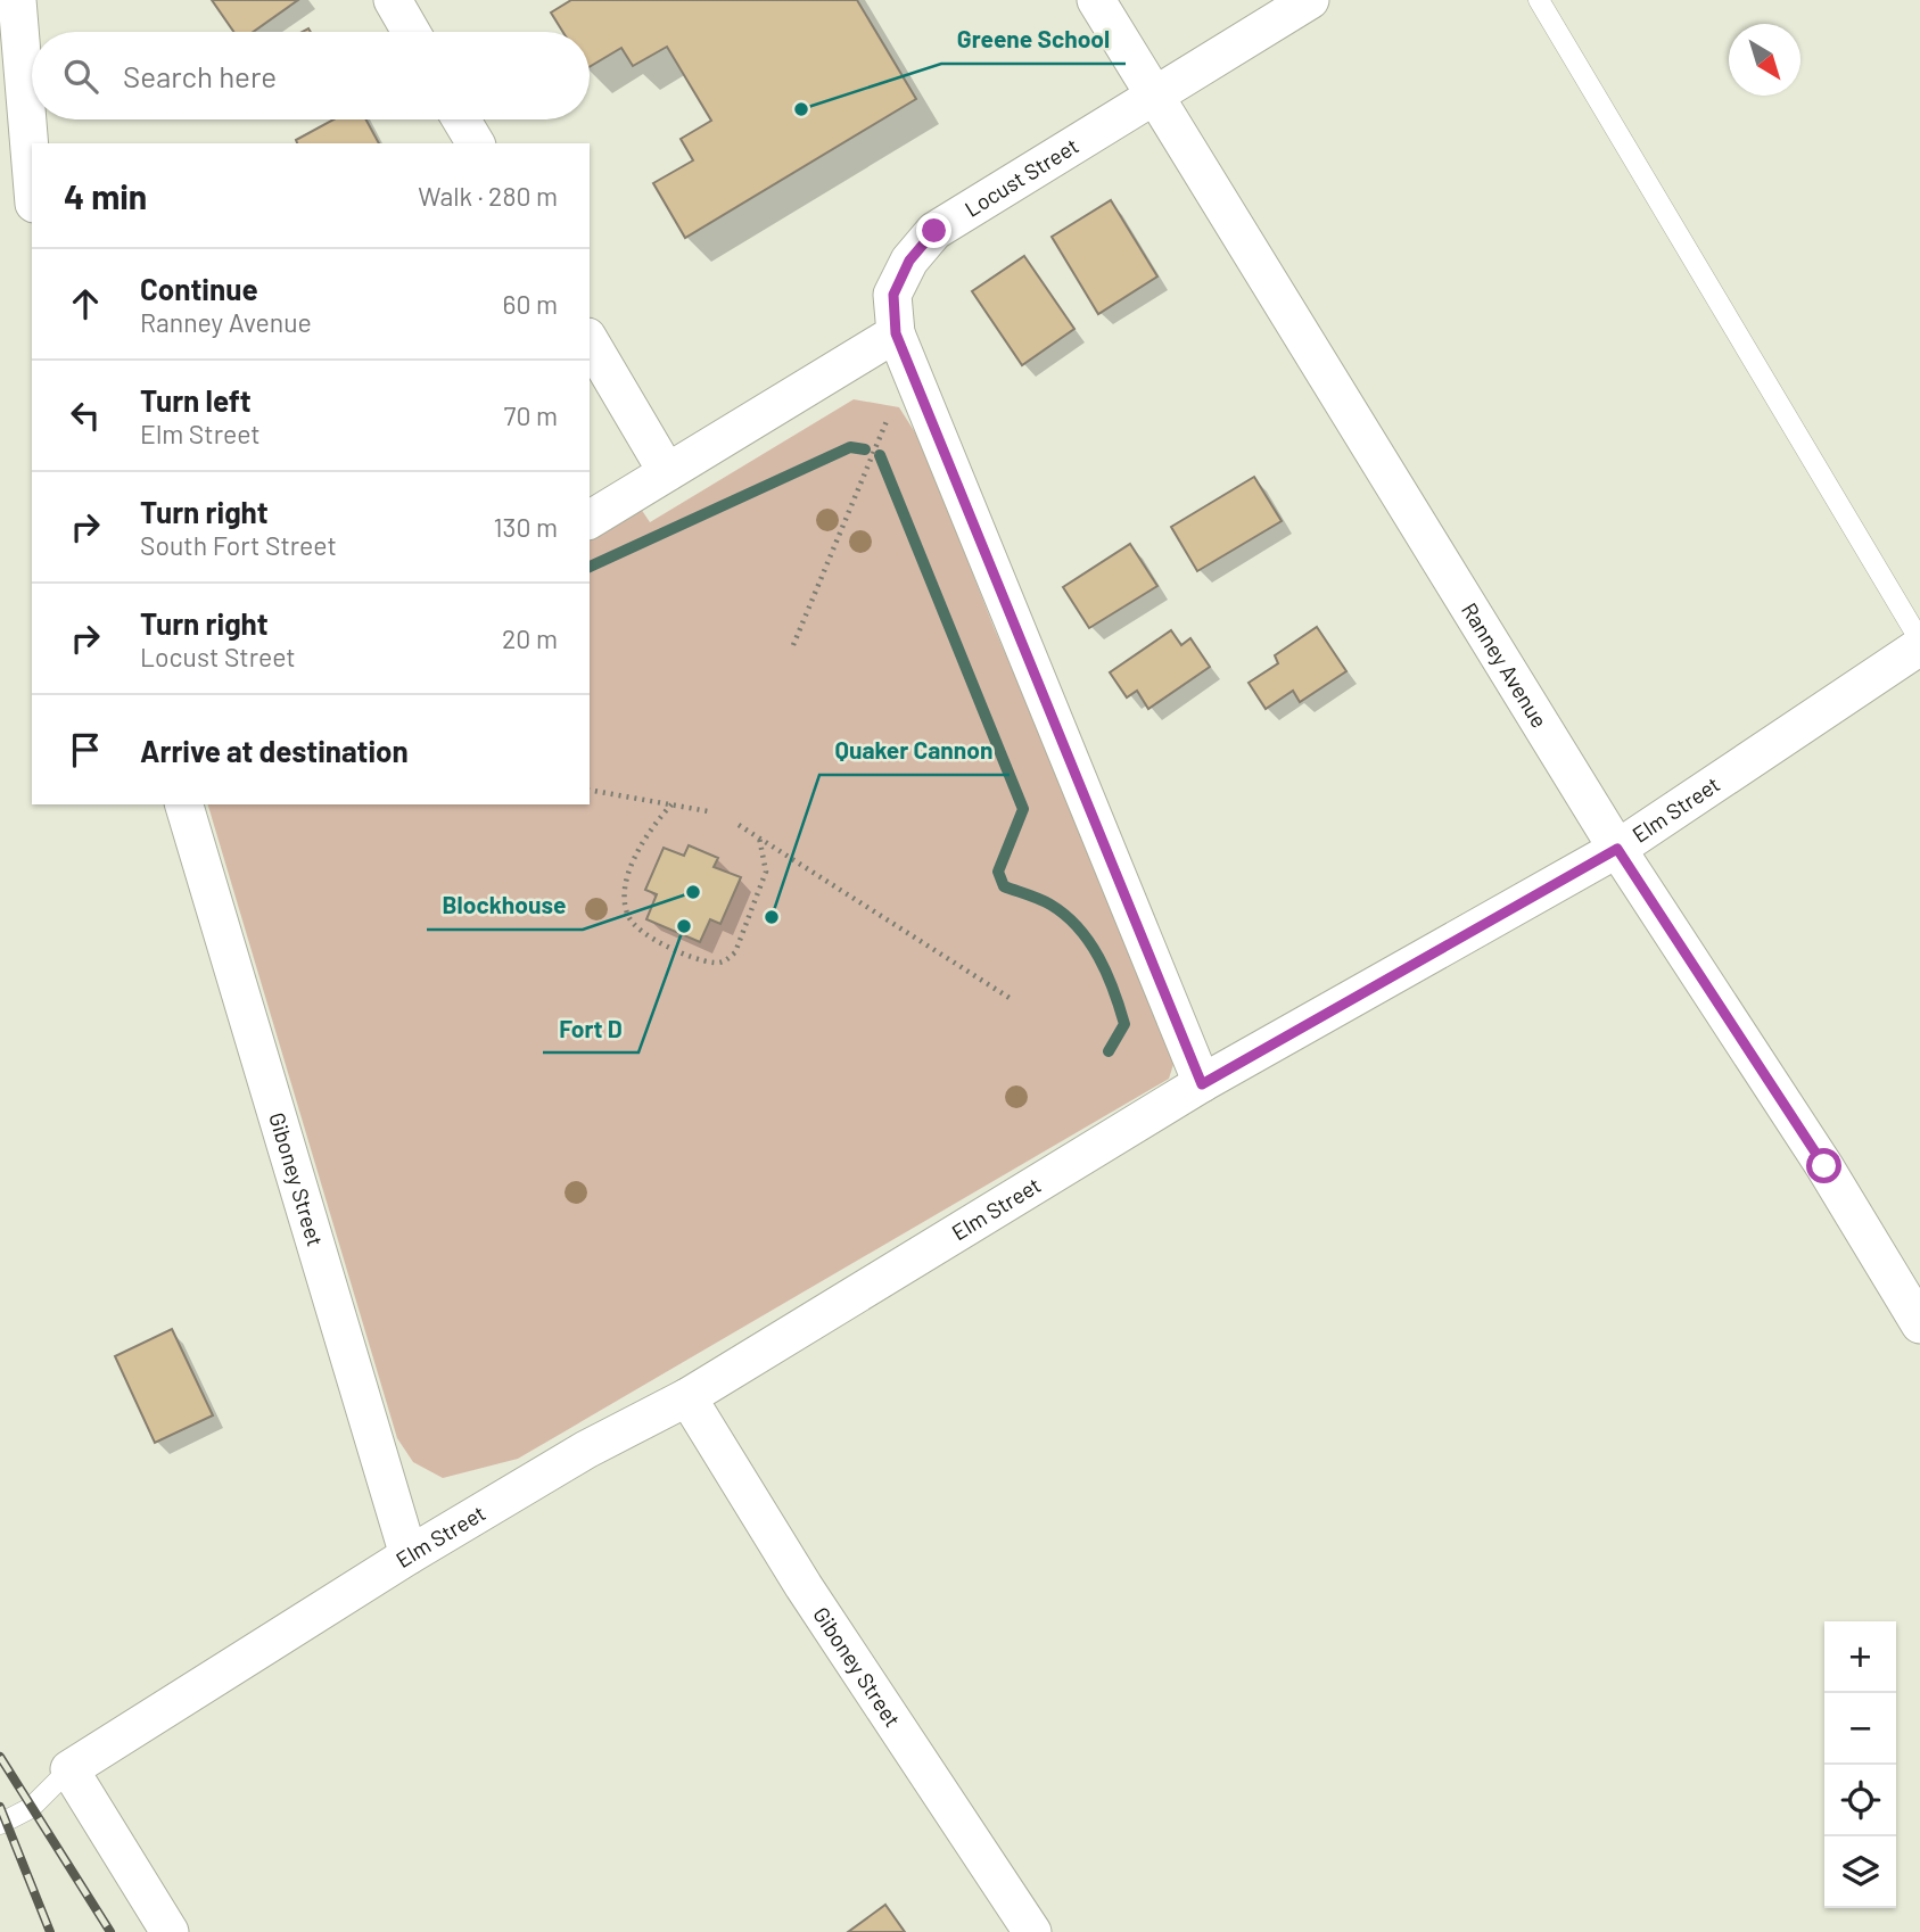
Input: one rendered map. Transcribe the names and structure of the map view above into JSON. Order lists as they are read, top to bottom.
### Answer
{
  "streets": {
    "street": [
      "Locust Street",
      "Ranney Avenue",
      "Elm Street",
      "Giboney Street"
    ]
  },
  "crossings": [
    ["Locust Street", "Ranney Avenue"],
    ["Locust Street", "Elm Street"],
    ["Ranney Avenue", "Elm Street"],
    ["Elm Street", "Giboney Street"]
  ],
  "places": [
    "Greene School",
    "Blockhouse",
    "Quaker Cannon",
    "Fort D"
  ],
  "north": "bottom right",
  "page": {
    "search": "Search here",
    "heading": ["4 min", "Walk · 280 m"],
    "list": [
      ["Continue", "Ranney Avenue", "60 m"],
      ["Turn left", "Elm Street", "70 m"],
      ["Turn right", "South Fort Street", "130 m"],
      ["Turn right", "Locust Street", "20 m"],
      "Arrive at destination"
    ],
    "map_buttons": ["+", "−"]
  }
}
